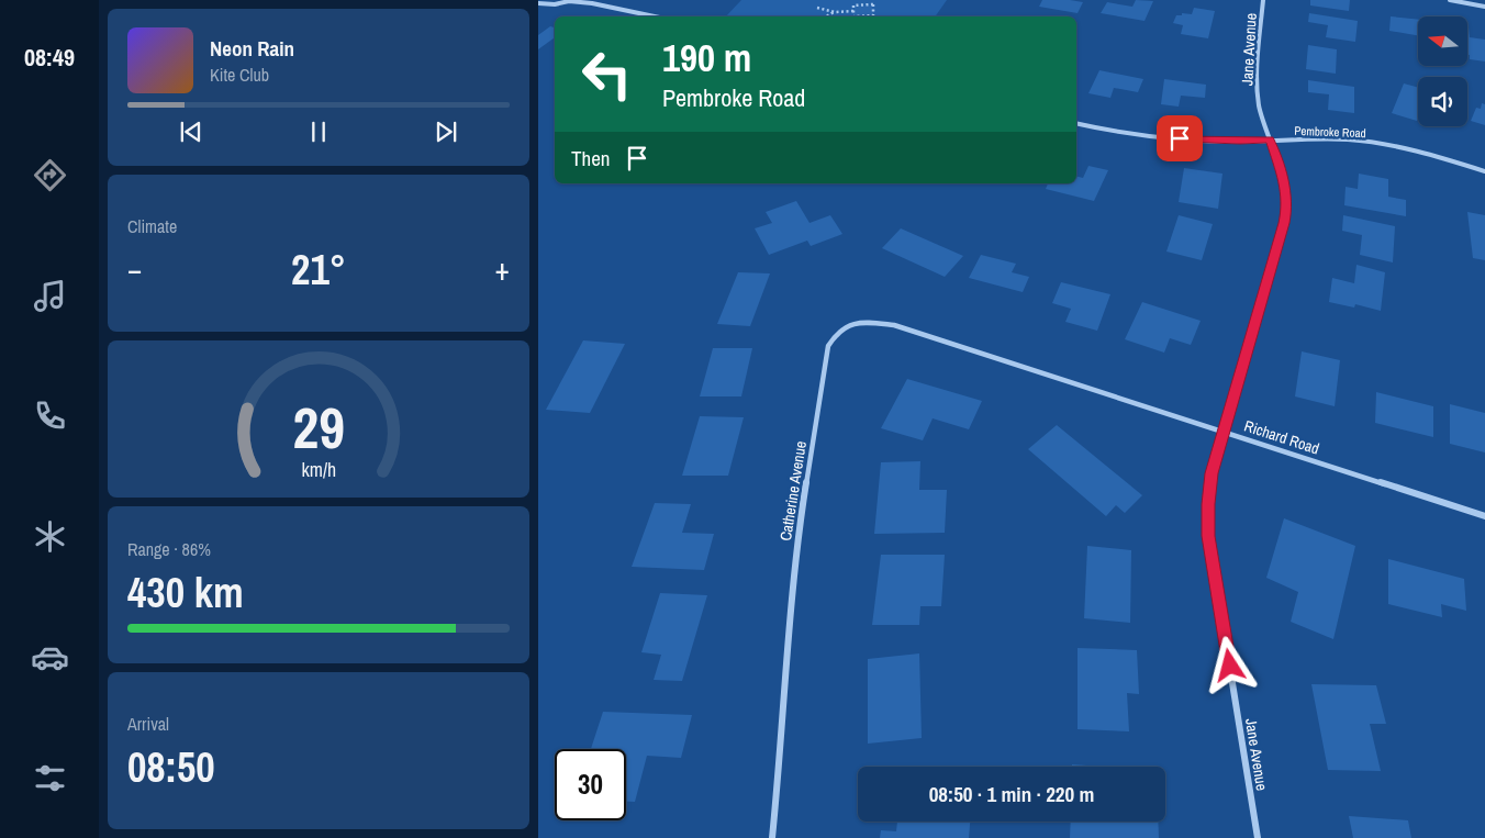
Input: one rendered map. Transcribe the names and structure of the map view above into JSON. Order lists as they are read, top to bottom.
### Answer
{
  "streets": {
    "street": [
      "Jane Avenue",
      "Pembroke Road",
      "Richard Road",
      "Catherine Avenue"
    ]
  },
  "crossings": [
    ["Jane Avenue", "Pembroke Road"],
    ["Jane Avenue", "Richard Road"],
    ["Richard Road", "Catherine Avenue"]
  ],
  "north": "left",
  "page": {
    "tabs": "08:49",
    "turn": ["190 m", "Pembroke Road"],
    "song": ["Neon Rain", "Kite Club"],
    "then": "Then",
    "tile": [
      "Climate",
      ["Range · 86%", "430 km"],
      ["Arrival", "08:50"]
    ],
    "heat": ["−", "21°", "+"],
    "limit": "30",
    "trip": "08:50 · 1 min · 220 m",
    "gauge": ["29", "km/h"]
  }
}
